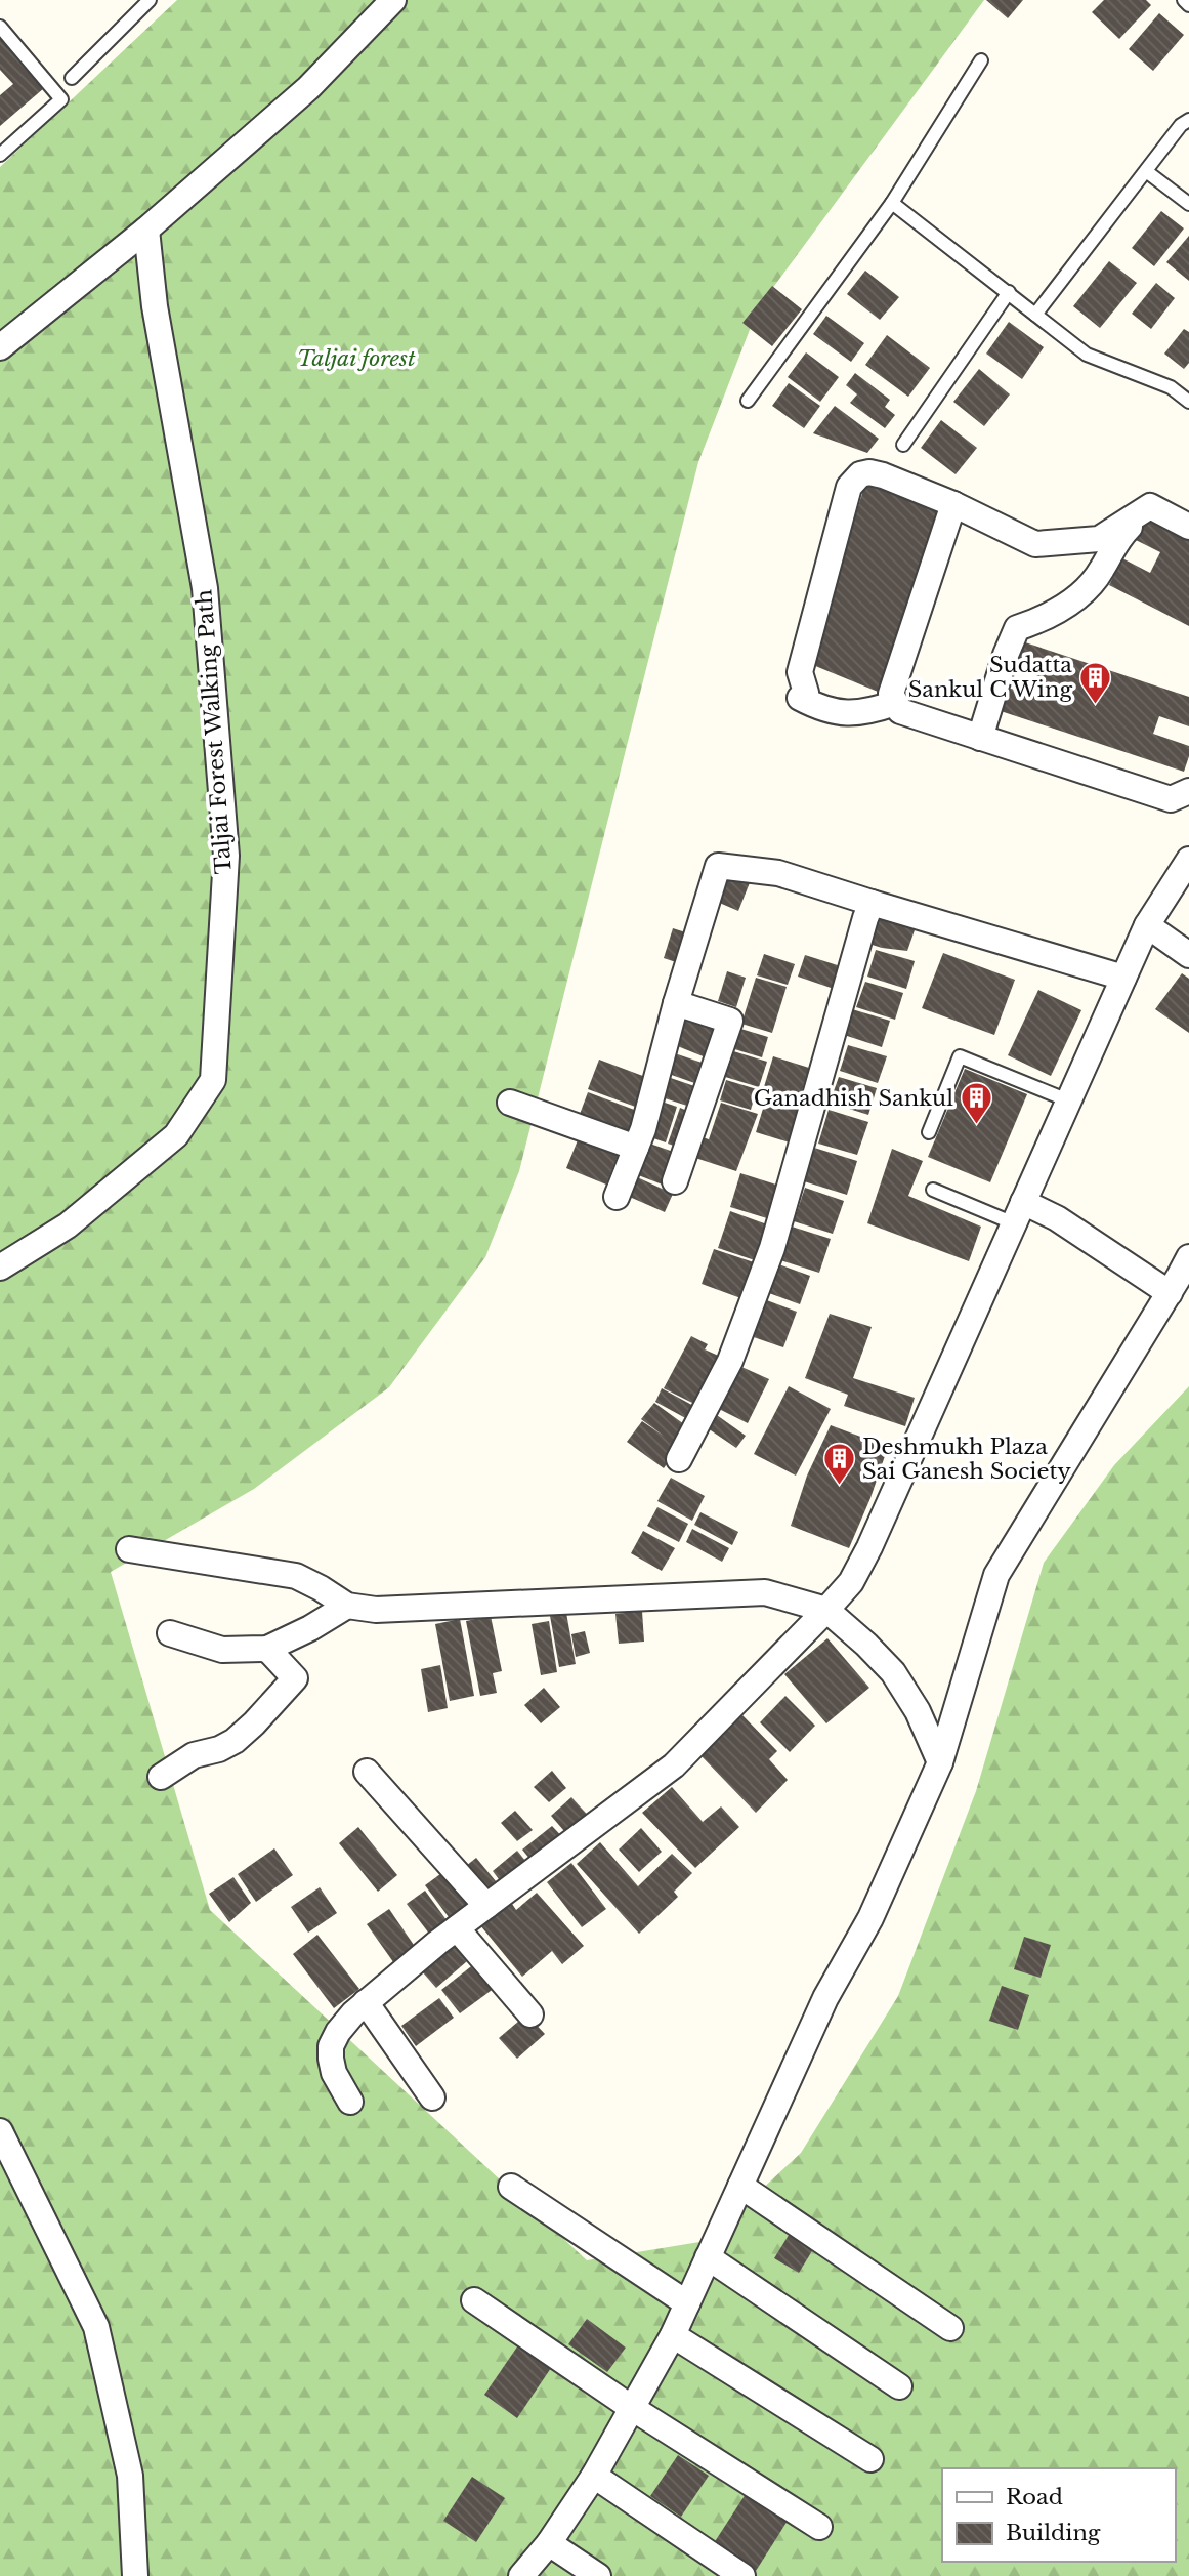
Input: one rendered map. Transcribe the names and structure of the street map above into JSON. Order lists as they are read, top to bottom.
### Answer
{
  "streets": {
    "street": ["Taljai Forest Walking Path"]
  },
  "parks": ["Taljai forest"],
  "places": {
    "building": ["Sudatta Sankul C Wing", "Ganadhish Sankul", "Deshmukh Plaza Sai Ganesh Society"]
  },
  "legend": ["Road", "Building"]
}
